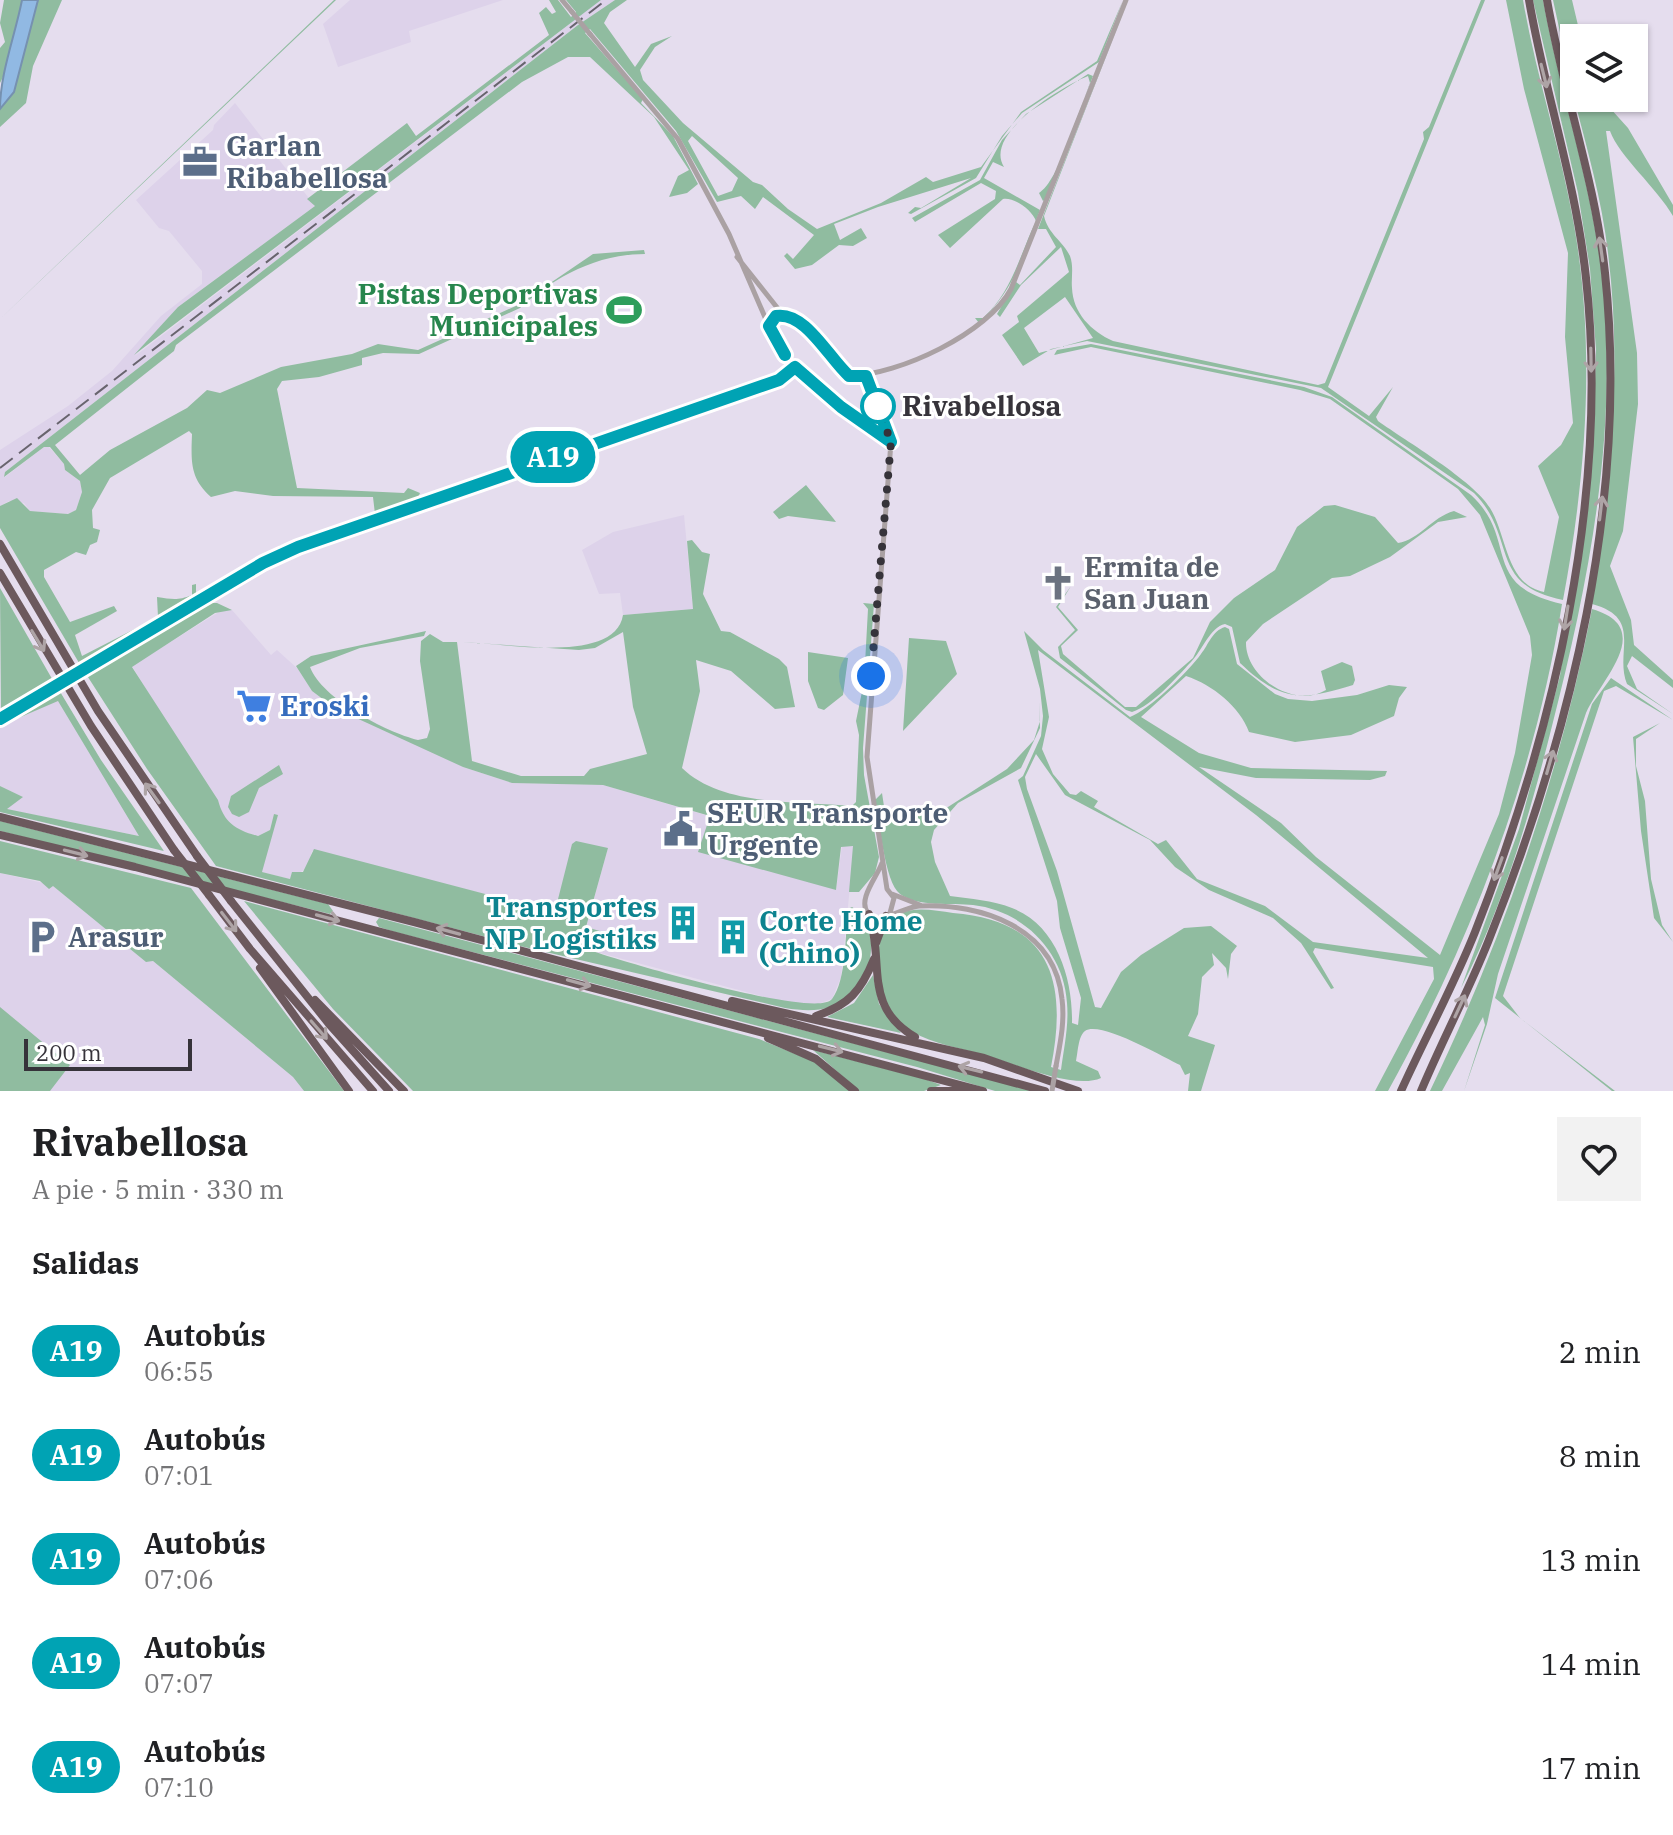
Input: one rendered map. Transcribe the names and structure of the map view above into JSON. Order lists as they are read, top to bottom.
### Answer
{
  "places": {
    "office": ["Garlan Ribabellosa"],
    "sports": ["Pistas Deportivas Municipales"],
    "other": ["Rivabellosa"],
    "church": ["Ermita de San Juan"],
    "supermarket": ["Eroski"],
    "public building": ["SEUR Transporte Urgente"],
    "building": ["Transportes NP Logistiks", "Corte Home (Chino)"],
    "parking": ["Arasur"]
  },
  "lines": ["bus line A19"],
  "scale_bar": "200 m",
  "page": {
    "on_map": "A19",
    "scale": "200 m",
    "heading": [
      ["Rivabellosa", "A pie · 5 min · 330 m"],
      "Salidas"
    ],
    "list": [
      {
        "mark": "A19",
        "name": "Autobús",
        "note": "06:55",
        "value": "2 min"
      },
      {
        "mark": "A19",
        "name": "Autobús",
        "note": "07:01",
        "value": "8 min"
      },
      {
        "mark": "A19",
        "name": "Autobús",
        "note": "07:06",
        "value": "13 min"
      },
      {
        "mark": "A19",
        "name": "Autobús",
        "note": "07:07",
        "value": "14 min"
      },
      {
        "mark": "A19",
        "name": "Autobús",
        "note": "07:10",
        "value": "17 min"
      }
    ]
  }
}
